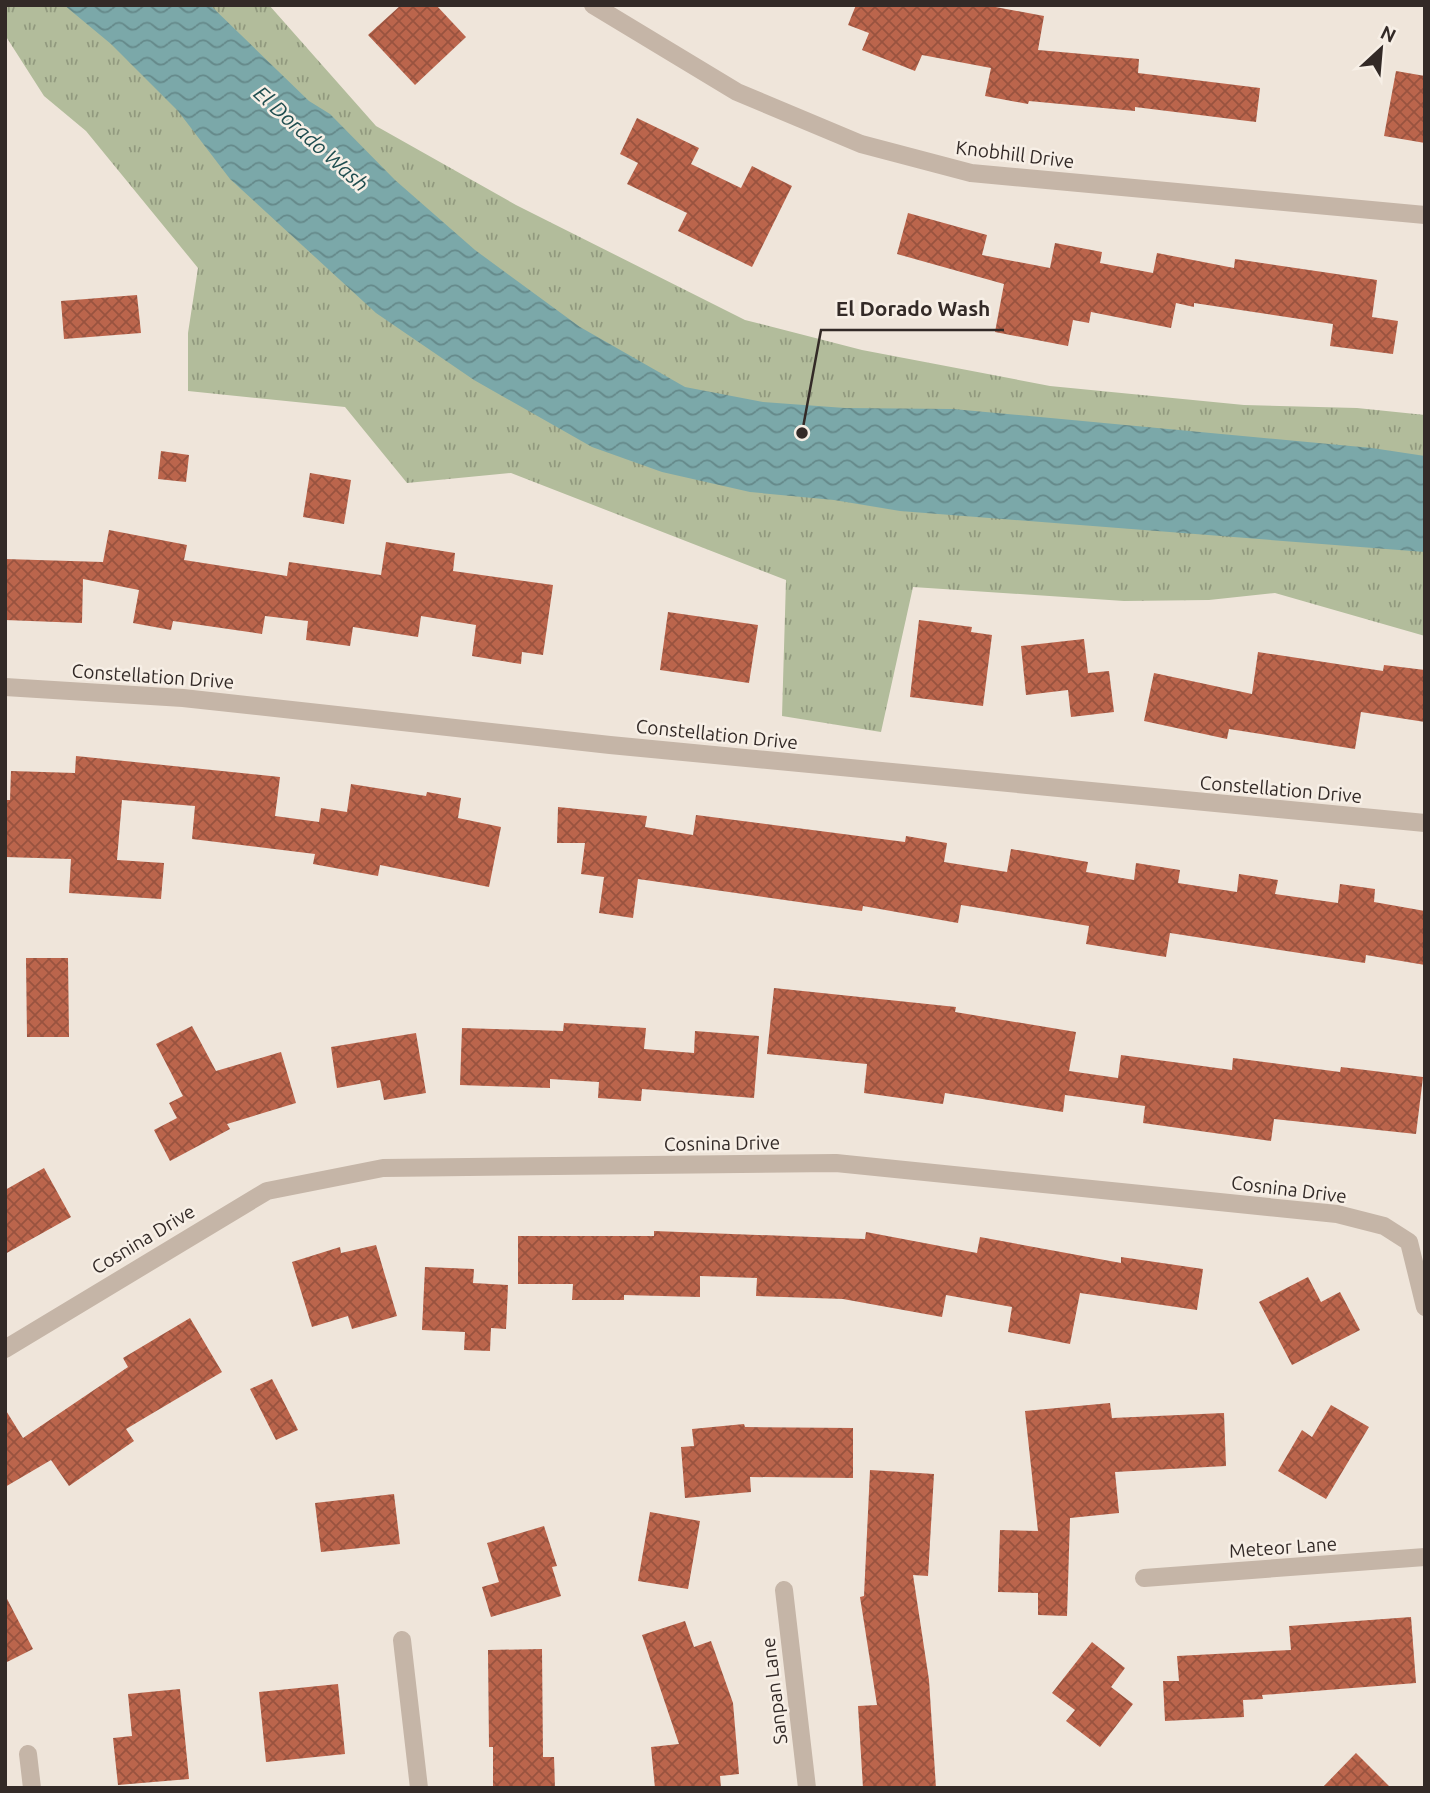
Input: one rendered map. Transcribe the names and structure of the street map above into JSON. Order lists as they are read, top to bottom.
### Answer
{
  "streets": {
    "street": [
      "Knobhill Drive",
      "Constellation Drive",
      "Cosnina Drive",
      "Meteor Lane",
      "Sanpan Lane"
    ]
  },
  "water": ["El Dorado Wash"],
  "places": ["El Dorado Wash"],
  "north": "top right"
}
